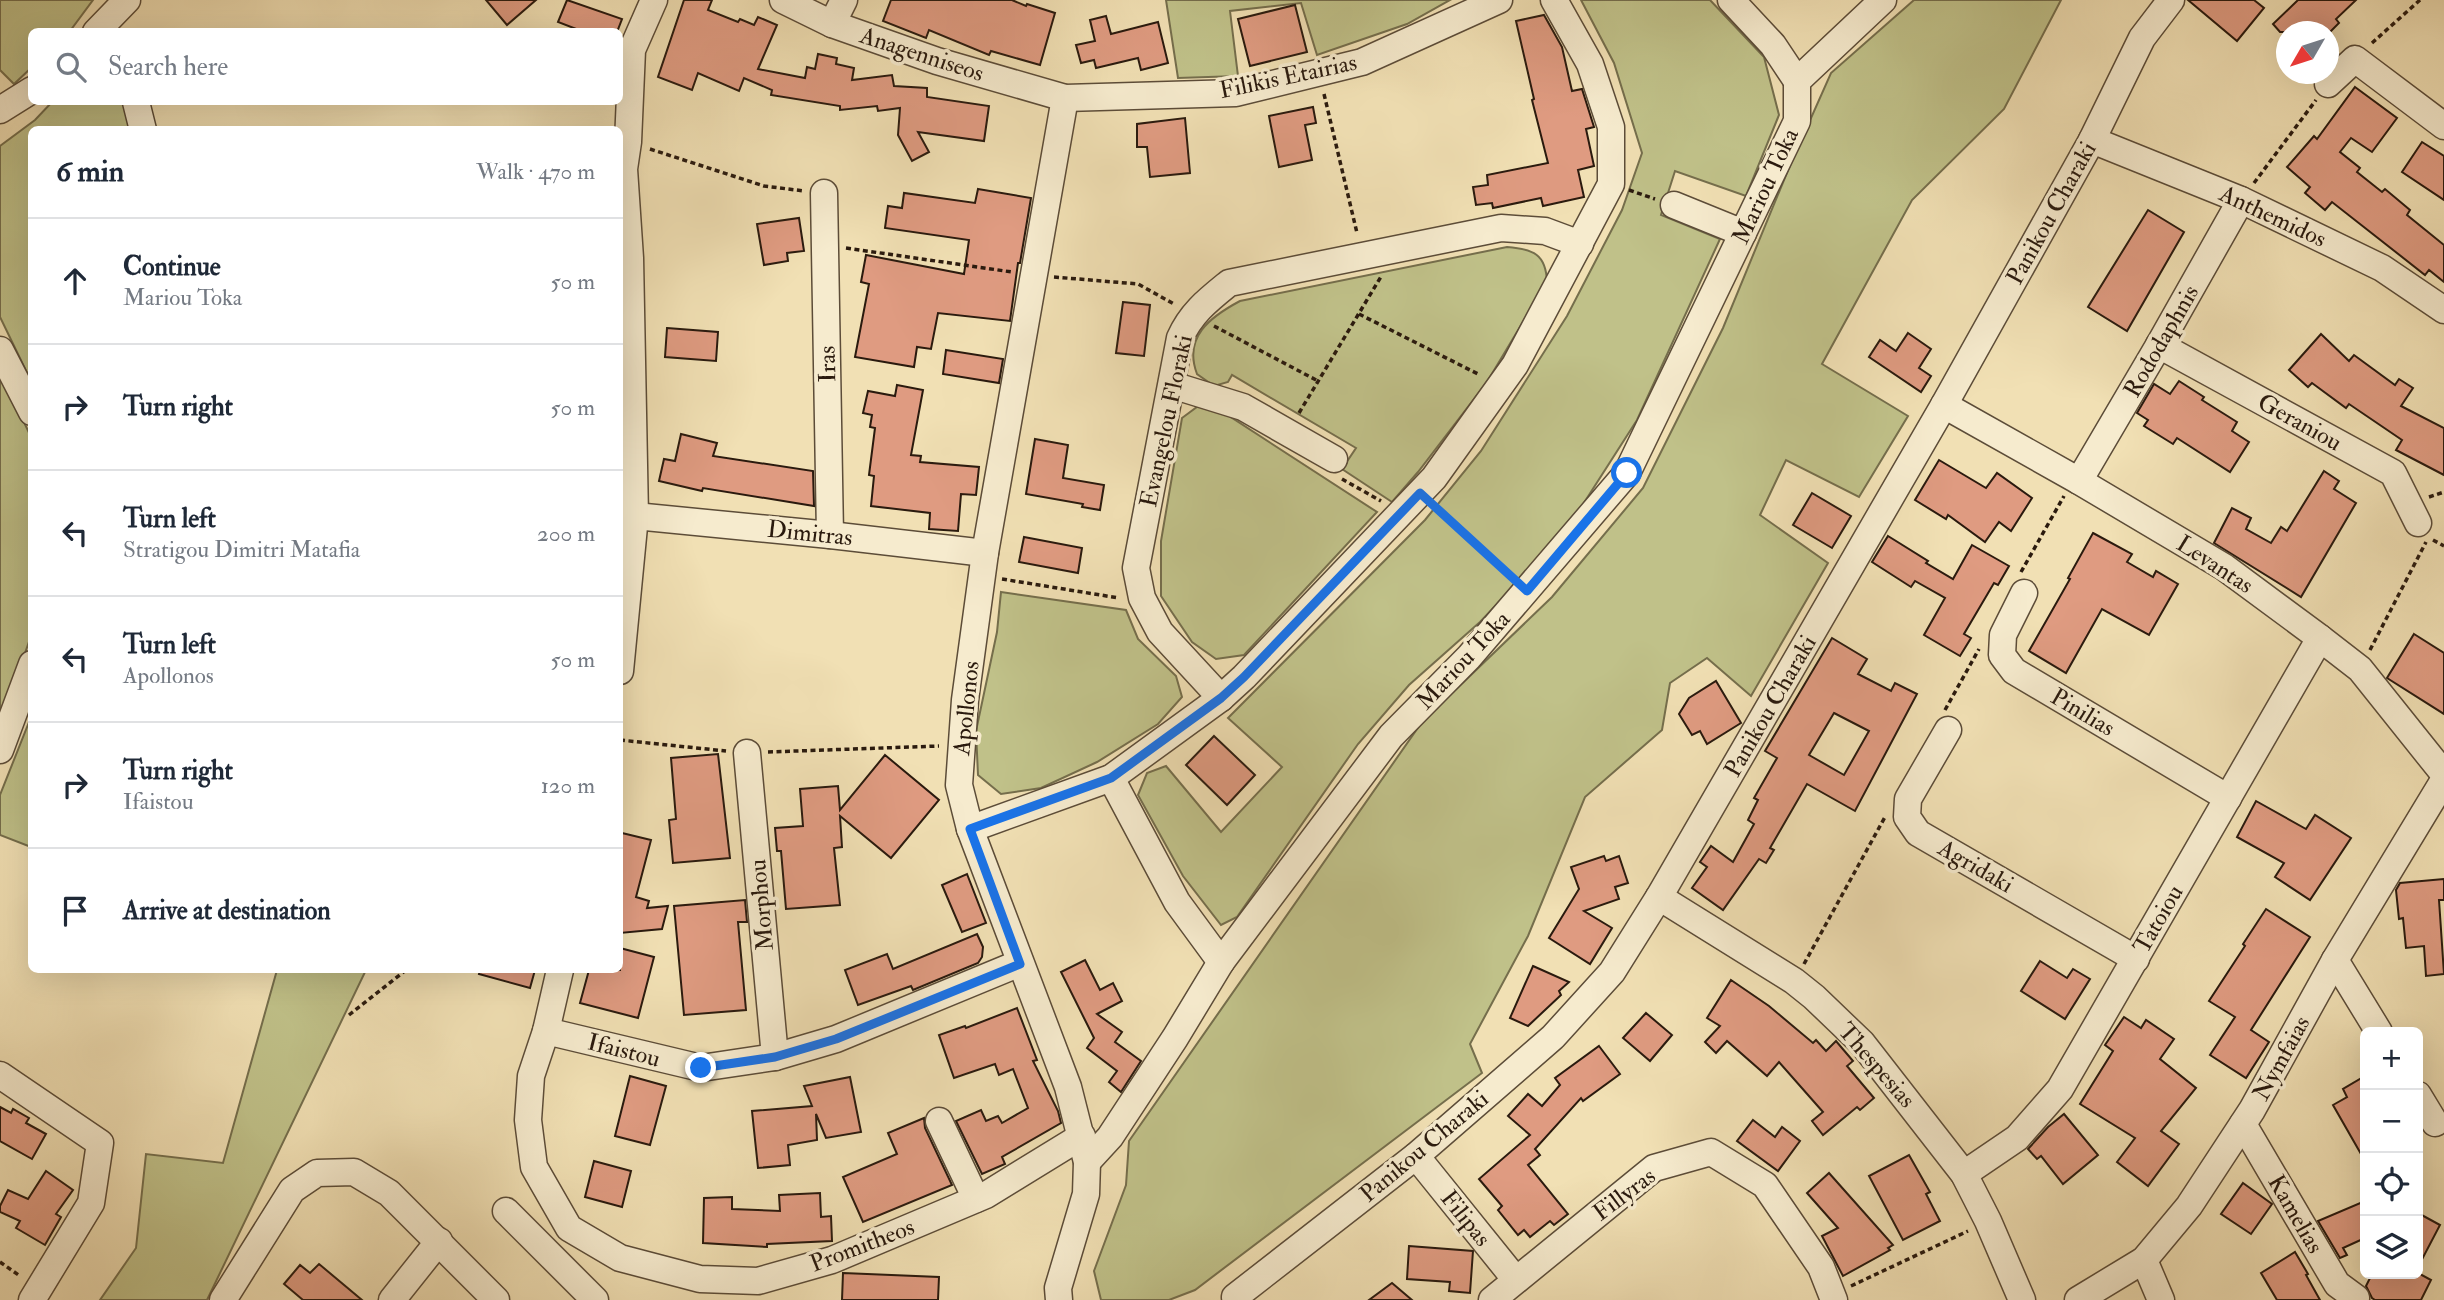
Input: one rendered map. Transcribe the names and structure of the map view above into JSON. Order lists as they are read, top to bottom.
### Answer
{
  "streets": {
    "street": [
      "Anagenniseos",
      "Filikis Etairias",
      "Mariou Toka",
      "Panikou Charaki",
      "Anthemidos",
      "Rododaphnis",
      "Iras",
      "Evangelou Floraki",
      "Geraniou",
      "Dimitras",
      "Levantas",
      "Apollonos",
      "Pinilias",
      "Agridaki",
      "Morphou",
      "Tatoiou",
      "Ifaistou",
      "Nymfaias",
      "Thespesias",
      "Fillyras",
      "Kamelias",
      "Filipas",
      "Promitheos"
    ]
  },
  "crossings": [
    ["Anagenniseos", "Filikis Etairias"],
    ["Anagenniseos", "Apollonos"],
    ["Filikis Etairias", "Apollonos"],
    ["Mariou Toka", "Apollonos"],
    ["Panikou Charaki", "Anthemidos"],
    ["Panikou Charaki", "Levantas"],
    ["Panikou Charaki", "Thespesias"],
    ["Panikou Charaki", "Filipas"],
    ["Anthemidos", "Rododaphnis"],
    ["Rododaphnis", "Geraniou"],
    ["Rododaphnis", "Levantas"],
    ["Iras", "Dimitras"],
    ["Dimitras", "Apollonos"],
    ["Levantas", "Tatoiou"],
    ["Apollonos", "Ifaistou"],
    ["Apollonos", "Promitheos"],
    ["Pinilias", "Tatoiou"],
    ["Agridaki", "Tatoiou"],
    ["Morphou", "Ifaistou"],
    ["Tatoiou", "Thespesias"],
    ["Ifaistou", "Promitheos"],
    ["Nymfaias", "Kamelias"],
    ["Fillyras", "Filipas"]
  ],
  "north": "bottom left",
  "page": {
    "search": "Search here",
    "heading": ["6 min", "Walk · 470 m"],
    "list": [
      ["Continue", "Mariou Toka", "50 m"],
      ["Turn right", "50 m"],
      ["Turn left", "Stratigou Dimitri Matafia", "200 m"],
      ["Turn left", "Apollonos", "50 m"],
      ["Turn right", "Ifaistou", "120 m"],
      "Arrive at destination"
    ],
    "map_buttons": ["+", "−"]
  }
}
